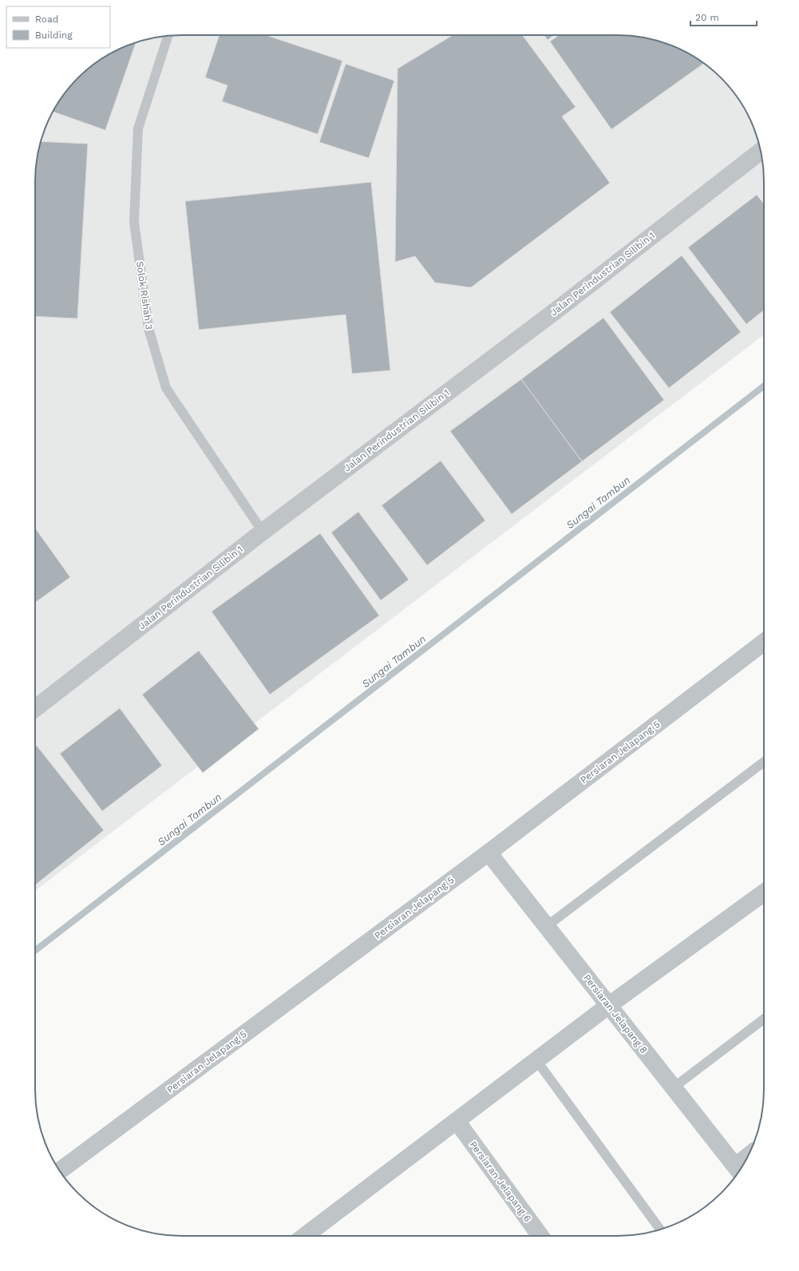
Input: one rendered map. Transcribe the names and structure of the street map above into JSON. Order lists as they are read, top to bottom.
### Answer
{
  "streets": {
    "street": [
      "Jalan Perindustrian Silibin 1",
      "Persiaran Jelapang 5",
      "Persiaran Jelapang 8",
      "Persiaran Jelapang 6"
    ],
    "lane": ["Solok Rishah 3"]
  },
  "crossings": [
    ["Jalan Perindustrian Silibin 1", "Solok Rishah 3"],
    ["Persiaran Jelapang 5", "Persiaran Jelapang 8"]
  ],
  "water": ["Sungai Tambun"],
  "legend": ["Road", "Building"],
  "scale_bar": "20 m"
}
